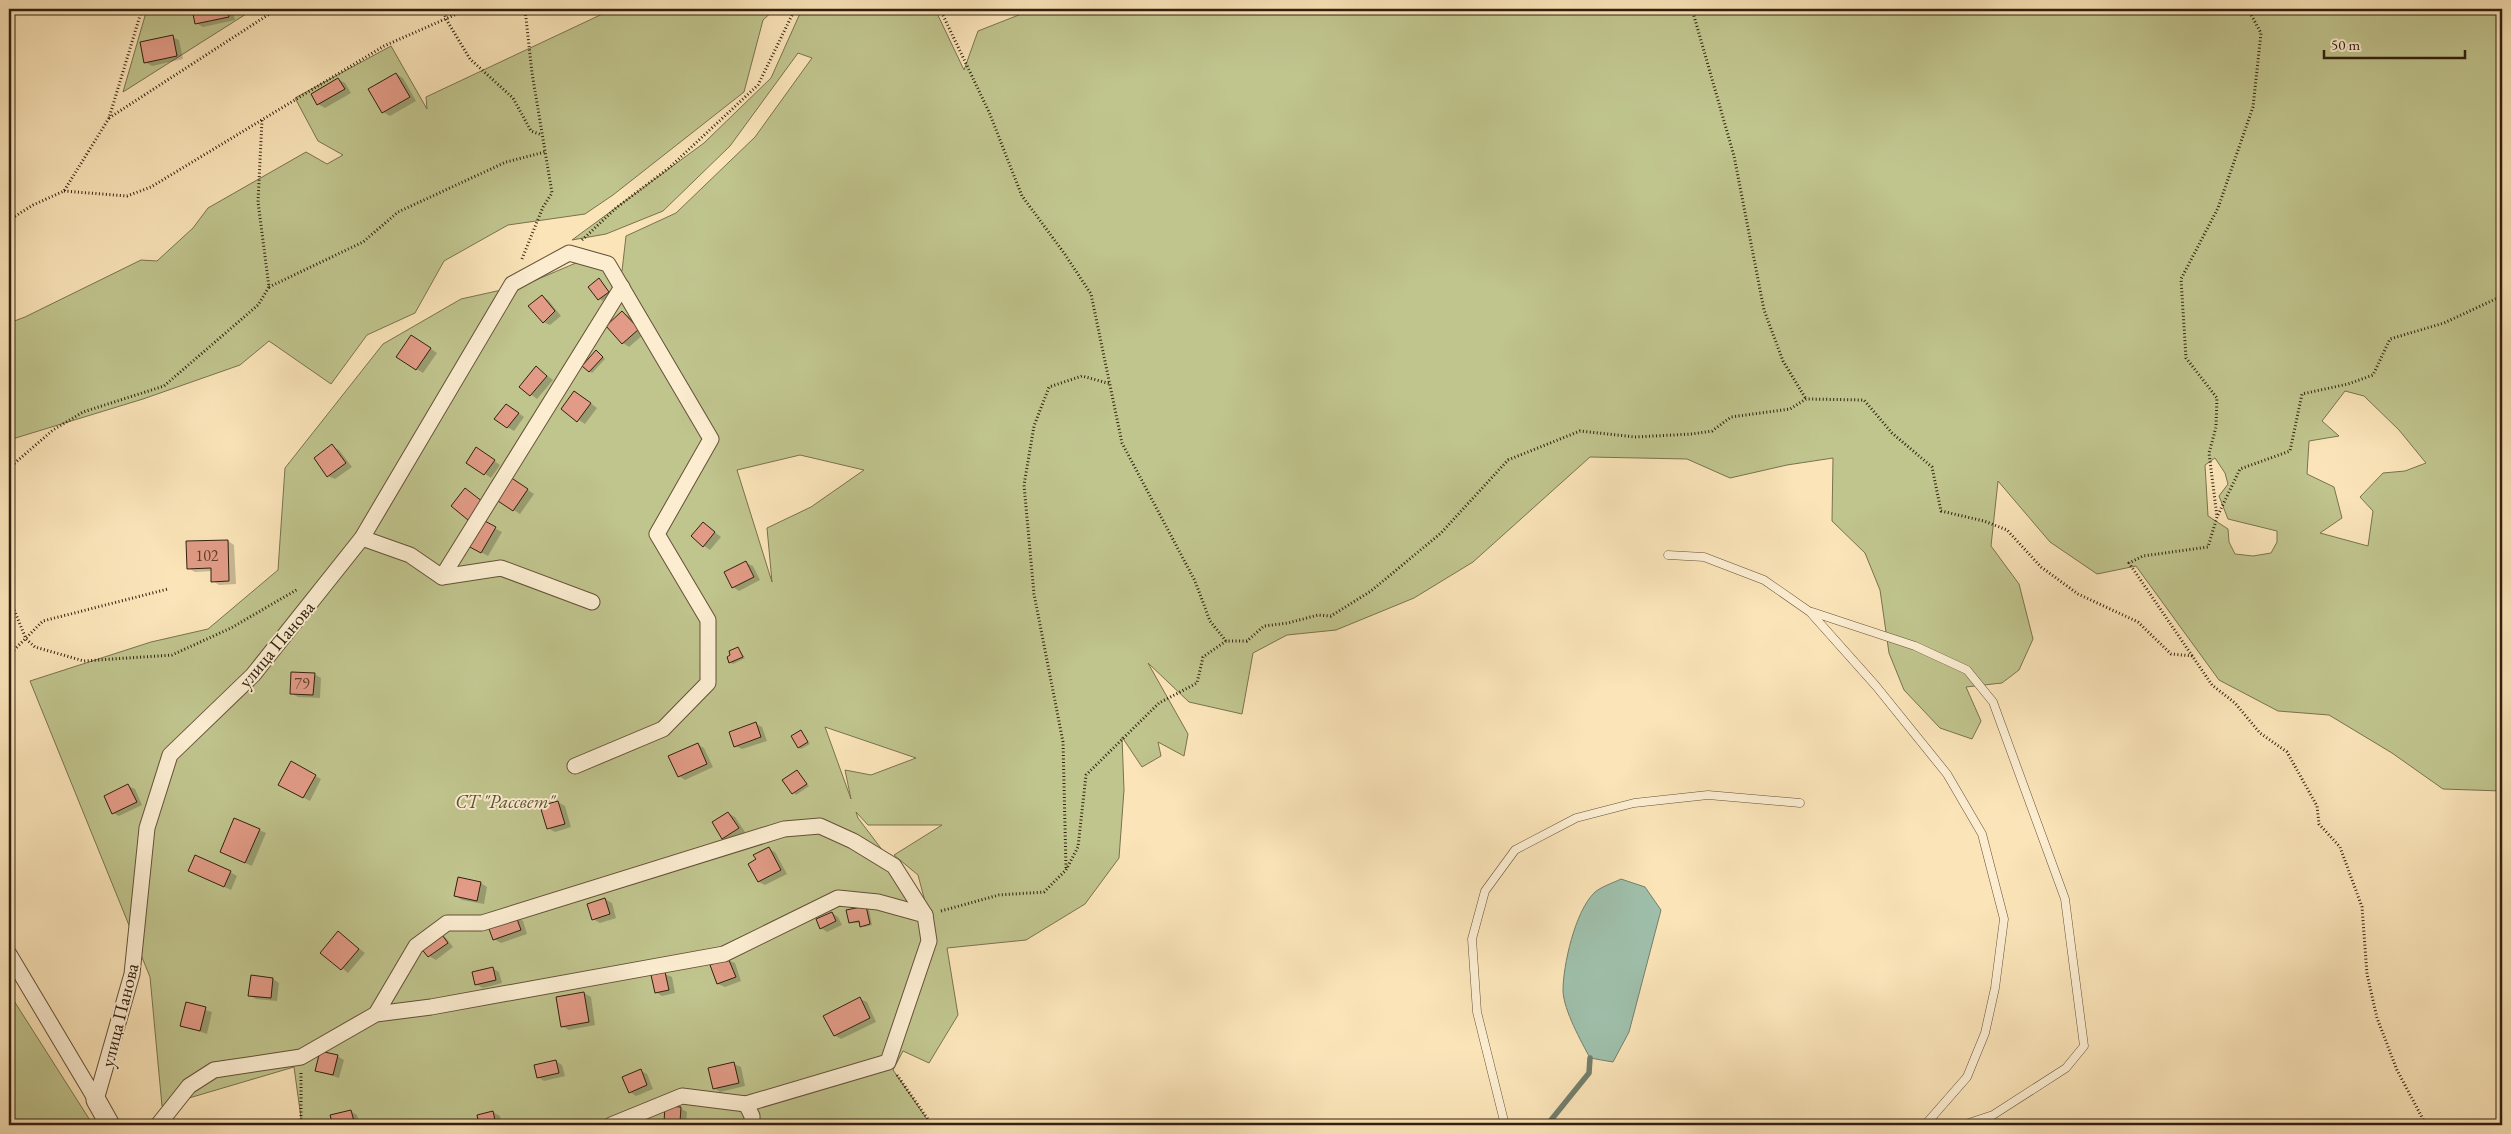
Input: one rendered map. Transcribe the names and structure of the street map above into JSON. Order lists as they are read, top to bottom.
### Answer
{
  "streets": {
    "street": ["улица Панова"]
  },
  "parks": ["СТ \"Рассвет\""],
  "house_numbers": ["102", "79"],
  "scale_bar": "50 m"
}
